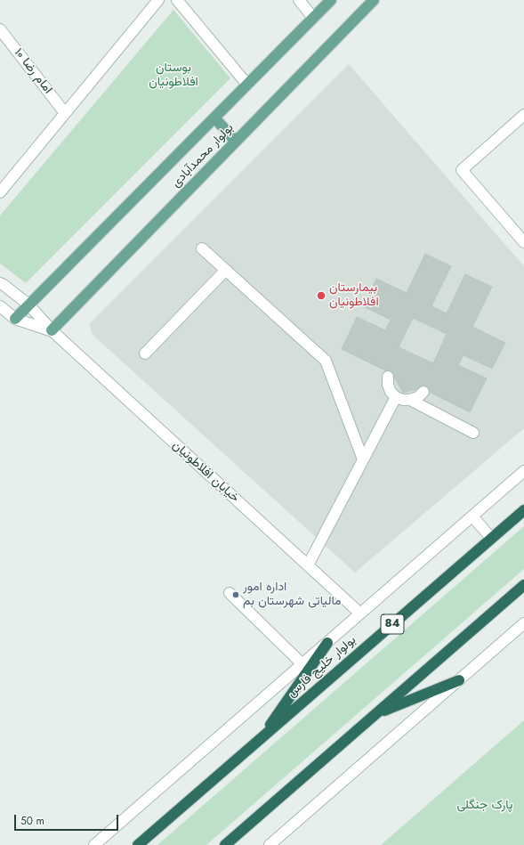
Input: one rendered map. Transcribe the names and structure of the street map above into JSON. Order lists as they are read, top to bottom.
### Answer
{
  "streets": {
    "highway": ["84", "بولوار خلیج فارس"],
    "main road": ["بولوار محمدآبادی"],
    "street": ["امام رضا ۱۰", "خیابان افلاطونیان"]
  },
  "crossings": [
    ["بولوار محمدآبادی", "خیابان افلاطونیان"]
  ],
  "parks": ["بوستان افلاطونیان", "پارک جنگلی"],
  "places": ["بیمارستان افلاطونیان", "اداره امور مالیاتی شهرستان بم"],
  "scale_bar": "50 m"
}
